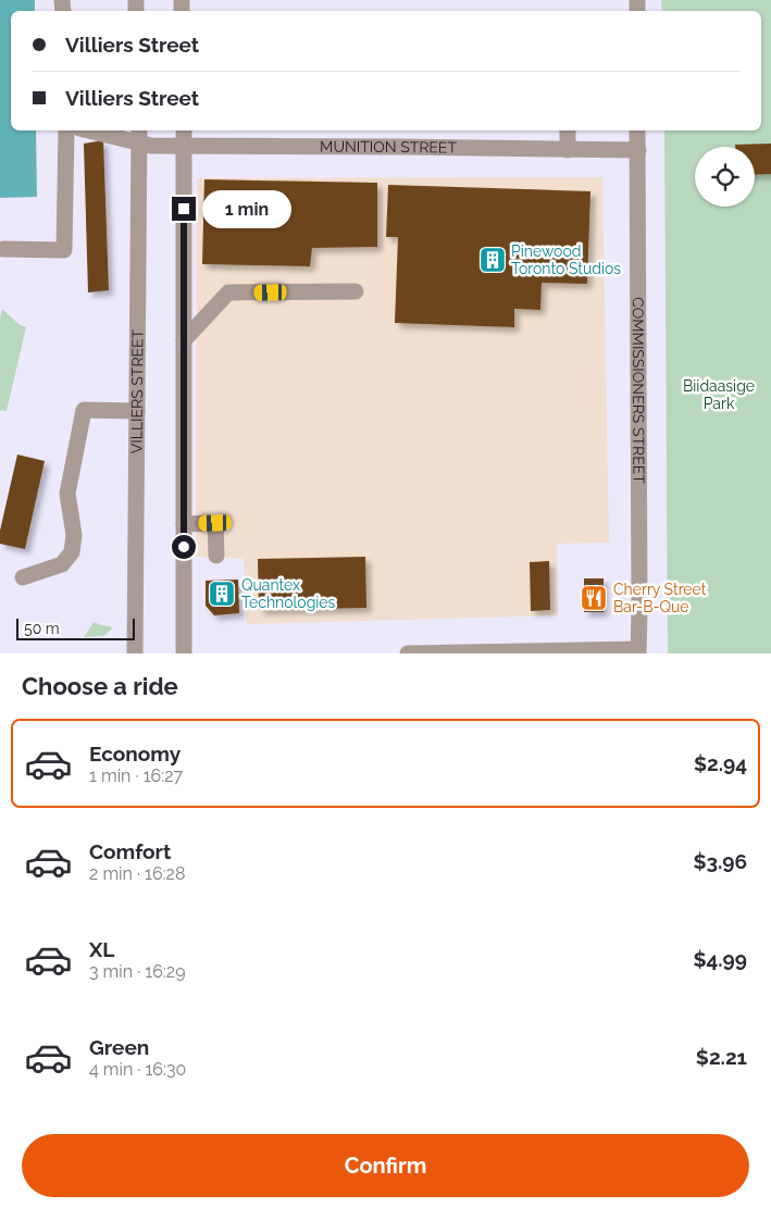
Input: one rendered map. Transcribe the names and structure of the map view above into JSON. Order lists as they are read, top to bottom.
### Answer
{
  "streets": {
    "street": ["MUNITION STREET", "VILLIERS STREET", "COMMISSIONERS STREET"]
  },
  "crossings": [
    ["MUNITION STREET", "VILLIERS STREET"],
    ["MUNITION STREET", "COMMISSIONERS STREET"]
  ],
  "parks": ["Biidaasige Park"],
  "places": {
    "building": ["Pinewood Toronto Studios", "Quantex Technologies"],
    "restaurant": ["Cherry Street Bar-B-Que"]
  },
  "scale_bar": "50 m",
  "page": {
    "banner": ["Villiers Street", "Villiers Street"],
    "bubble": "1 min",
    "scale": "50 m",
    "heading": "Choose a ride",
    "list": [
      {
        "name": "Economy",
        "note": "1 min · 16:27",
        "value": "$2.94"
      },
      {
        "name": "Comfort",
        "note": "2 min · 16:28",
        "value": "$3.96"
      },
      {
        "name": "XL",
        "note": "3 min · 16:29",
        "value": "$4.99"
      },
      {
        "name": "Green",
        "note": "4 min · 16:30",
        "value": "$2.21"
      }
    ],
    "buttons": "Confirm"
  }
}
